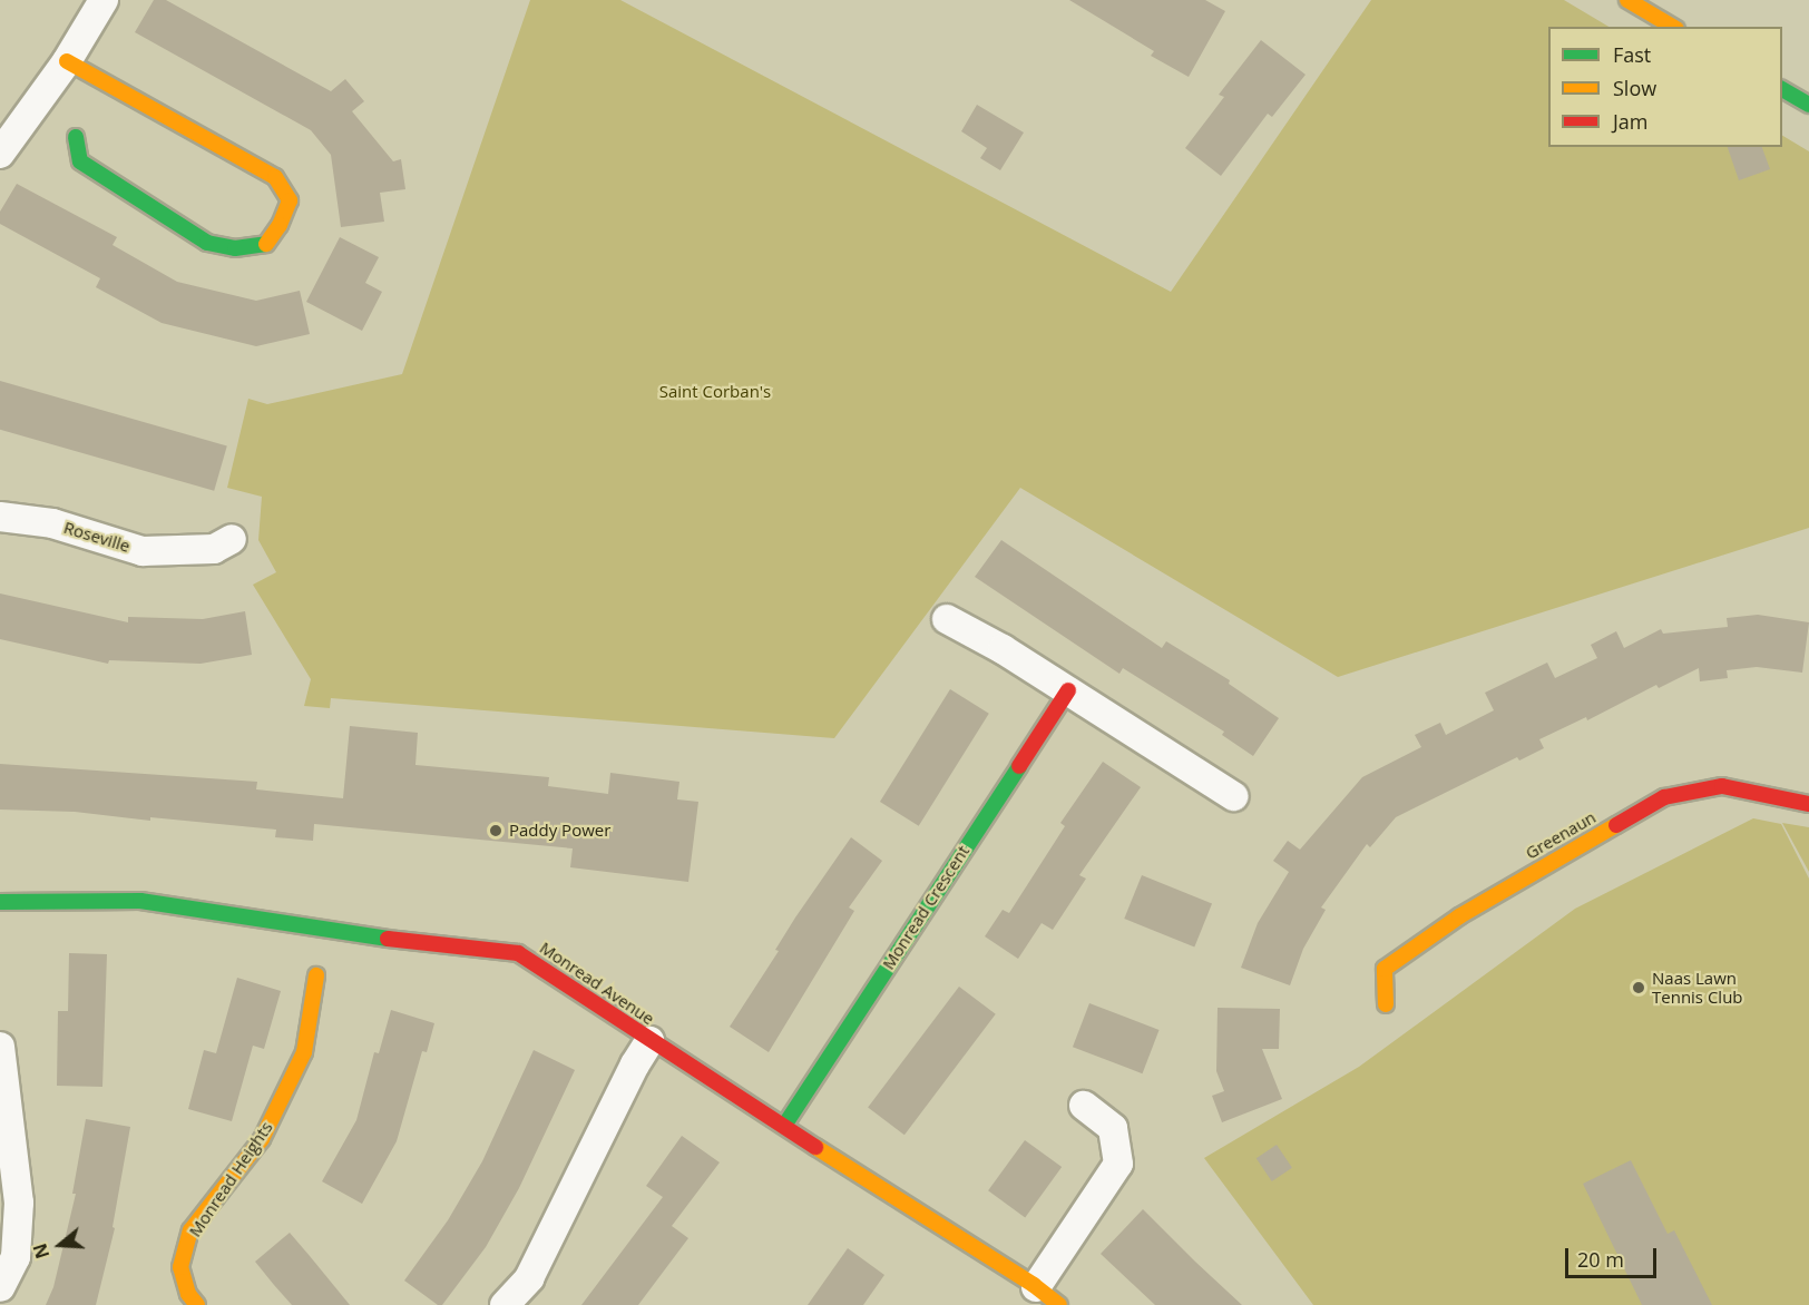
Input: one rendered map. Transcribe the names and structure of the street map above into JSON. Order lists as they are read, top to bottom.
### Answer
{
  "streets": {
    "street": [
      "Roseville",
      "Greenaun",
      "Monread Crescent",
      "Monread Avenue",
      "Monread Heights"
    ]
  },
  "crossings": [
    ["Monread Crescent", "Monread Avenue"]
  ],
  "parks": ["Saint Corban's"],
  "places": ["Paddy Power", "Naas Lawn Tennis Club"],
  "legend": ["Fast", "Slow", "Jam"],
  "scale_bar": "20 m",
  "north": "left"
}
